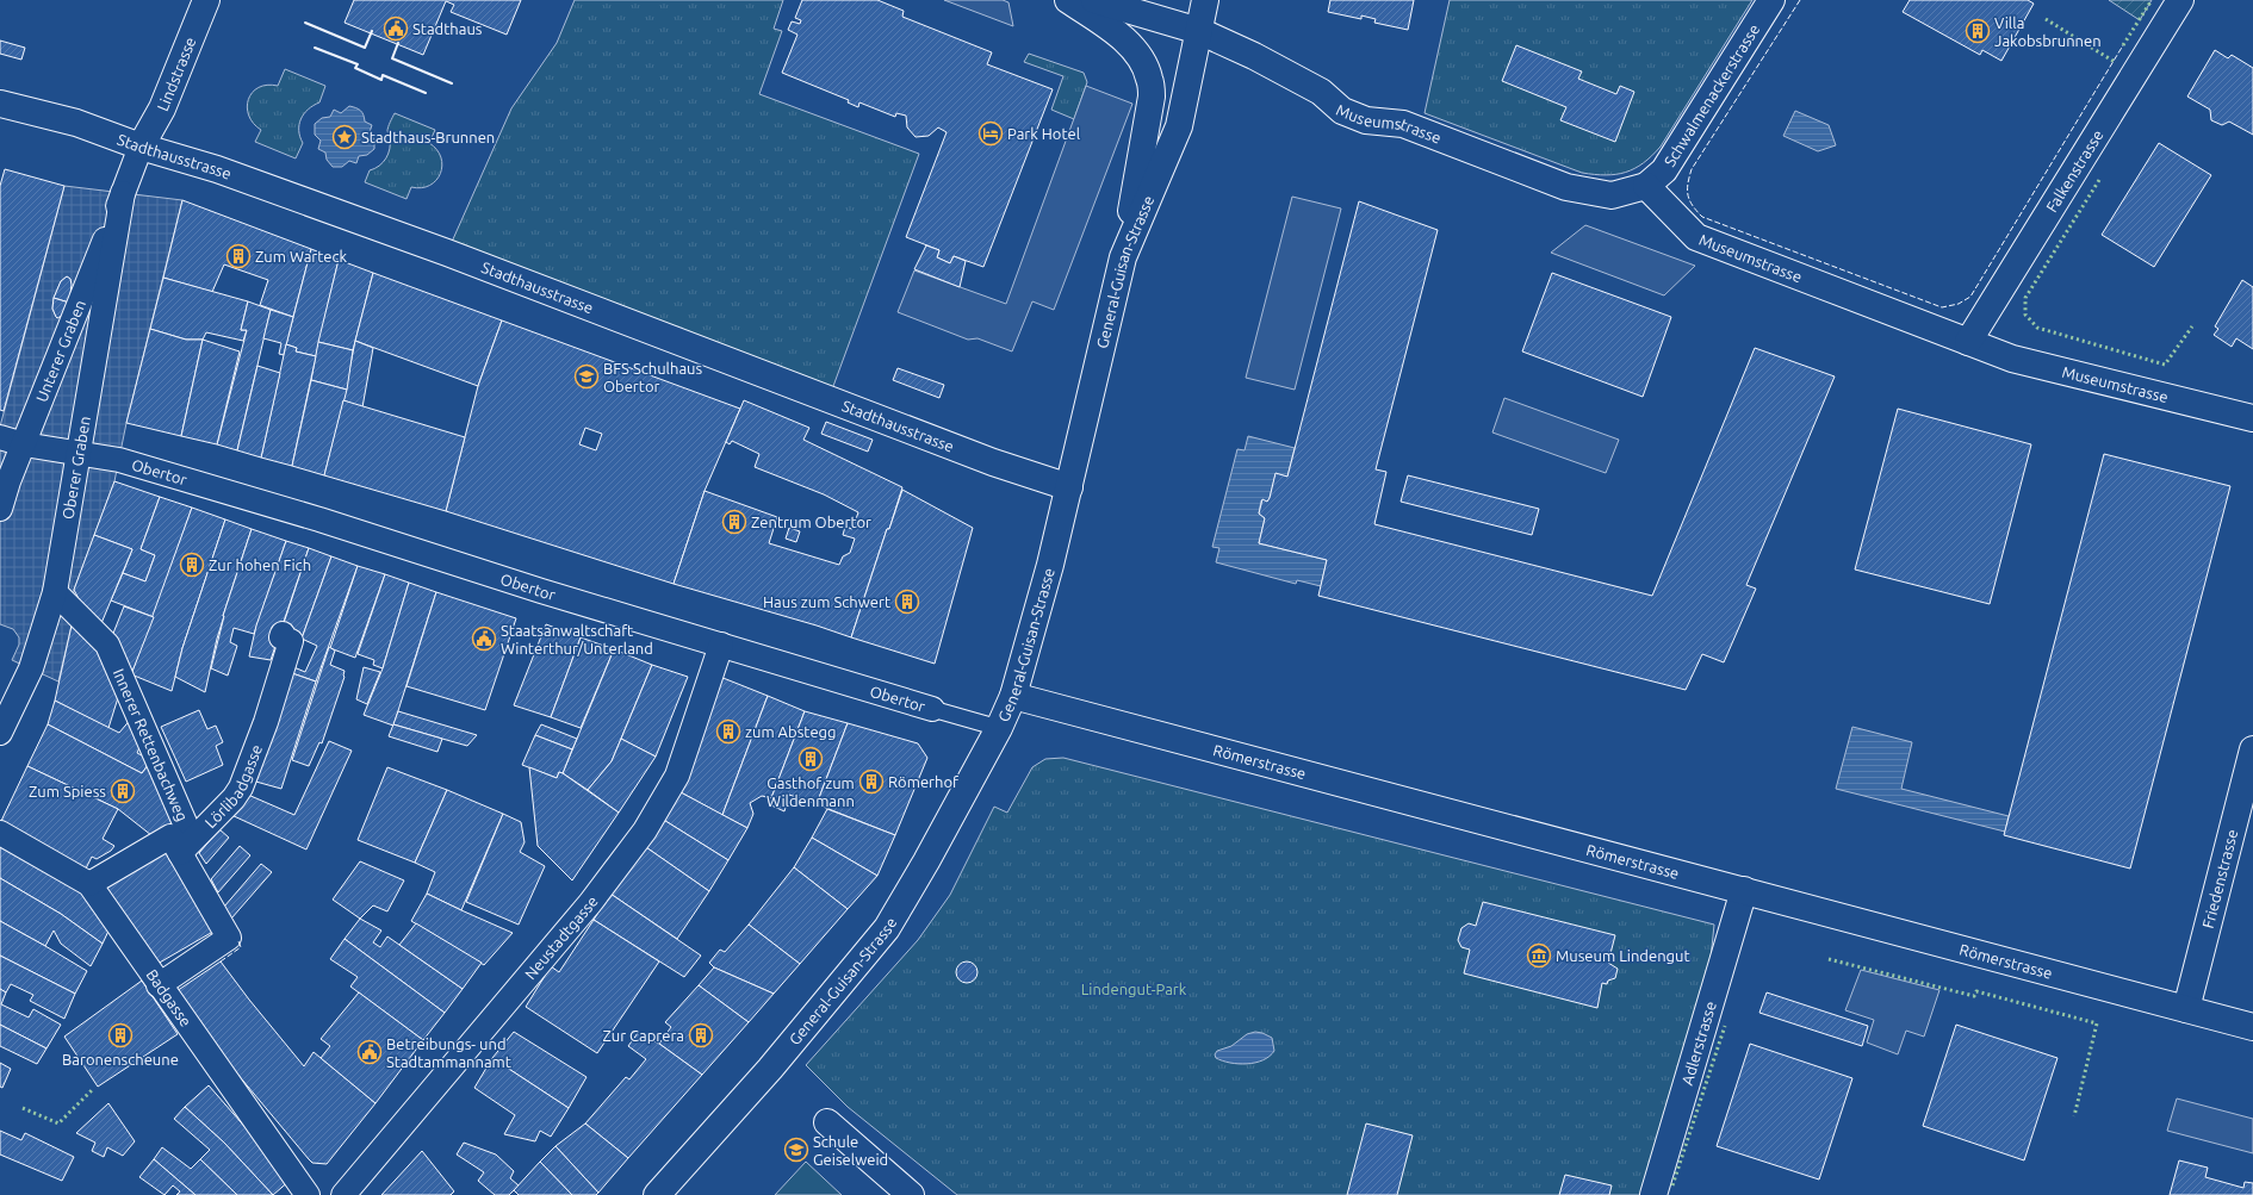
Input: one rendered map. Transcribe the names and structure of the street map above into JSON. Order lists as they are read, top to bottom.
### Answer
{
  "streets": {
    "street": [
      "Lindstrasse",
      "Schwalmenackerstrasse",
      "Museumstrasse",
      "Stadthausstrasse",
      "Falkenstrasse",
      "General-Guisan-Strasse",
      "Unterer Graben",
      "Oberer Graben",
      "Obertor",
      "Innerer Rettenbachweg",
      "Römerstrasse",
      "Lörlibadgasse",
      "Friedenstrasse",
      "Neustadtgasse",
      "Badgasse",
      "Adlerstrasse"
    ]
  },
  "crossings": [
    ["Lindstrasse", "Stadthausstrasse"],
    ["Schwalmenackerstrasse", "Museumstrasse"],
    ["Museumstrasse", "Falkenstrasse"],
    ["Museumstrasse", "General-Guisan-Strasse"],
    ["Stadthausstrasse", "General-Guisan-Strasse"],
    ["General-Guisan-Strasse", "Obertor"],
    ["General-Guisan-Strasse", "Römerstrasse"],
    ["Unterer Graben", "Oberer Graben"],
    ["Unterer Graben", "Obertor"],
    ["Oberer Graben", "Obertor"],
    ["Oberer Graben", "Innerer Rettenbachweg"],
    ["Obertor", "Neustadtgasse"],
    ["Innerer Rettenbachweg", "Lörlibadgasse"],
    ["Römerstrasse", "Friedenstrasse"],
    ["Römerstrasse", "Adlerstrasse"]
  ],
  "parks": ["Lindengut-Park"],
  "places": {
    "public building": ["Stadthaus", "Staatsanwaltschaft Winterthur/Unterland", "Betreibungs- und Stadtammannamt"],
    "building": [
      "Villa Jakobsbrunnen",
      "Zum Warteck",
      "Zentrum Obertor",
      "Zur hohen Fich",
      "Haus zum Schwert",
      "zum Abstegg",
      "Gasthof zum Wildenmann",
      "Römerhof",
      "Zum Spiess",
      "Baronenscheune",
      "Zur Caprera"
    ],
    "hotel": ["Park Hotel"],
    "place": ["Stadthaus-Brunnen"],
    "school or university": ["BFS Schulhaus Obertor", "Schule Geiselweid"],
    "museum": ["Museum Lindengut"]
  }
}
